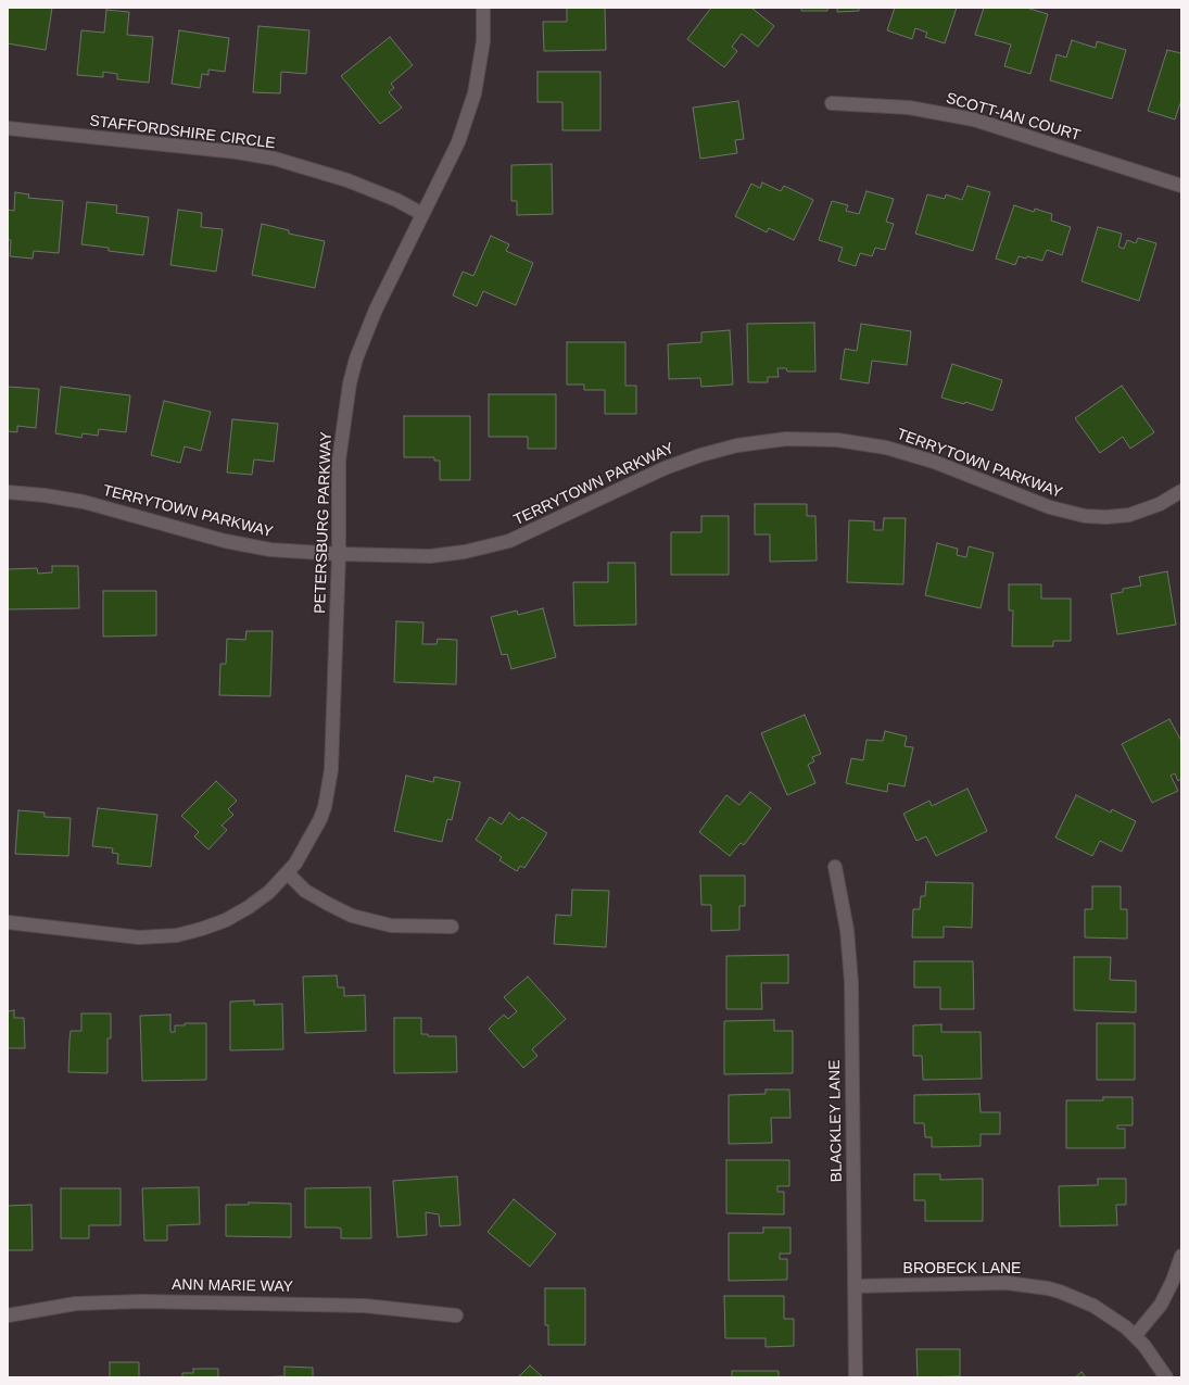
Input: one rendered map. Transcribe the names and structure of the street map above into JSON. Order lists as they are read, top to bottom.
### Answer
{
  "streets": {
    "street": [
      "SCOTT-IAN COURT",
      "STAFFORDSHIRE CIRCLE",
      "TERRYTOWN PARKWAY",
      "PETERSBURG PARKWAY",
      "BLACKLEY LANE",
      "BROBECK LANE",
      "ANN MARIE WAY"
    ]
  },
  "crossings": [
    ["STAFFORDSHIRE CIRCLE", "PETERSBURG PARKWAY"],
    ["TERRYTOWN PARKWAY", "PETERSBURG PARKWAY"],
    ["BLACKLEY LANE", "BROBECK LANE"]
  ]
}
